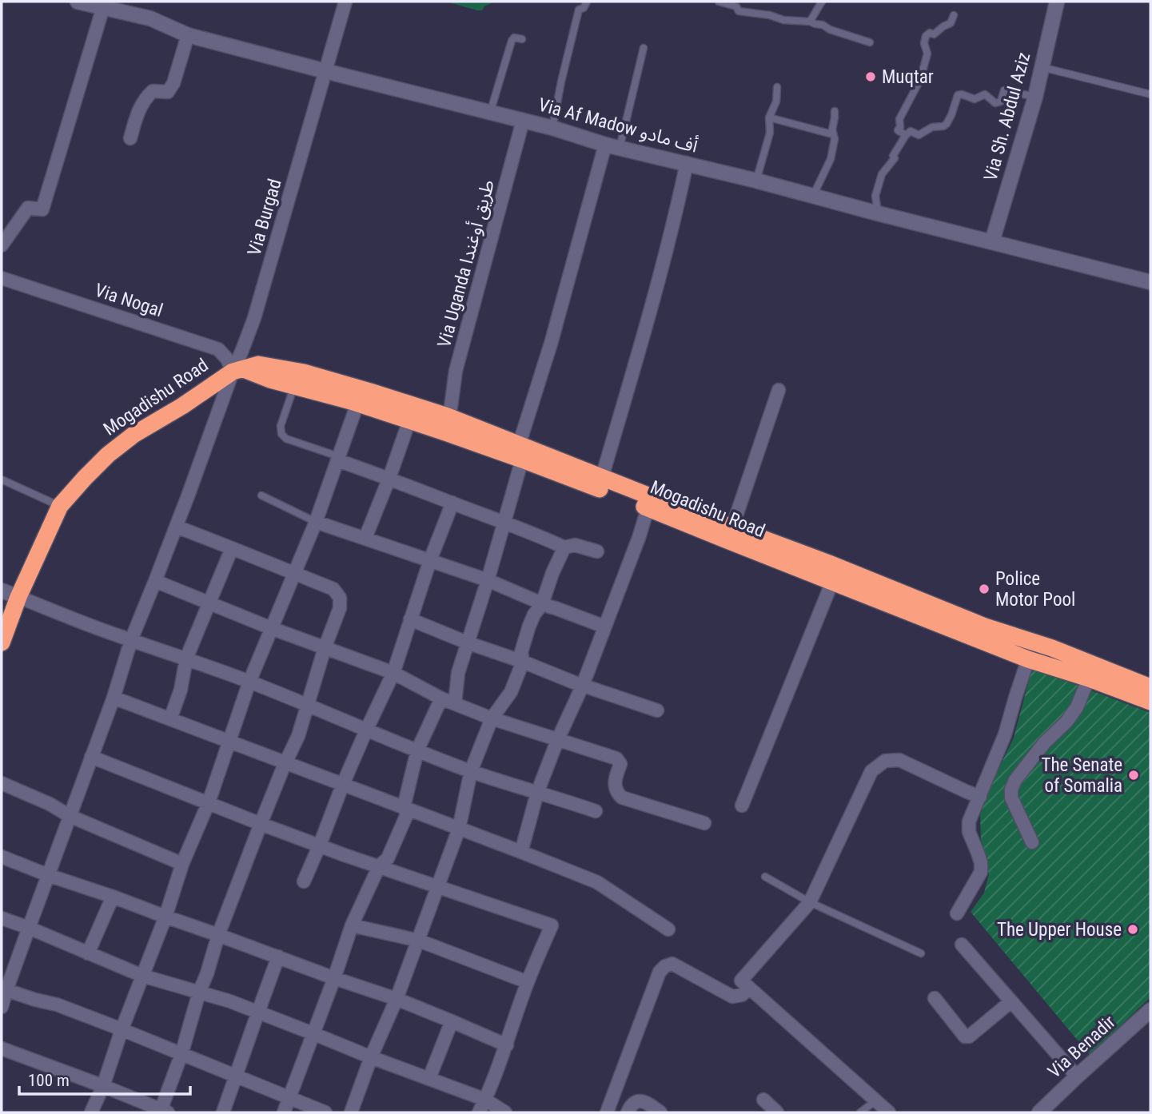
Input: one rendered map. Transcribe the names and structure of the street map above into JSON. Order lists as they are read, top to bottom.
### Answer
{
  "streets": {
    "highway": ["Mogadishu Road"],
    "street": [
      "Via Sh. Abdul Aziz",
      "Via Af Madow أف مادو",
      "Via Burgad",
      "Via Uganda طريق أوغندا",
      "Via Nogal",
      "Via Benadir"
    ]
  },
  "crossings": [
    ["Via Sh. Abdul Aziz", "Via Af Madow أف مادو"],
    ["Via Af Madow أف مادو", "Via Burgad"],
    ["Via Af Madow أف مادو", "Via Uganda طريق أوغندا"],
    ["Via Burgad", "Via Nogal"],
    ["Via Burgad", "Mogadishu Road"],
    ["Via Uganda طريق أوغندا", "Mogadishu Road"],
    ["Via Nogal", "Mogadishu Road"]
  ],
  "places": [
    "Muqtar",
    "Police Motor Pool",
    "The Senate of Somalia",
    "The Upper House"
  ],
  "scale_bar": "100 m"
}
